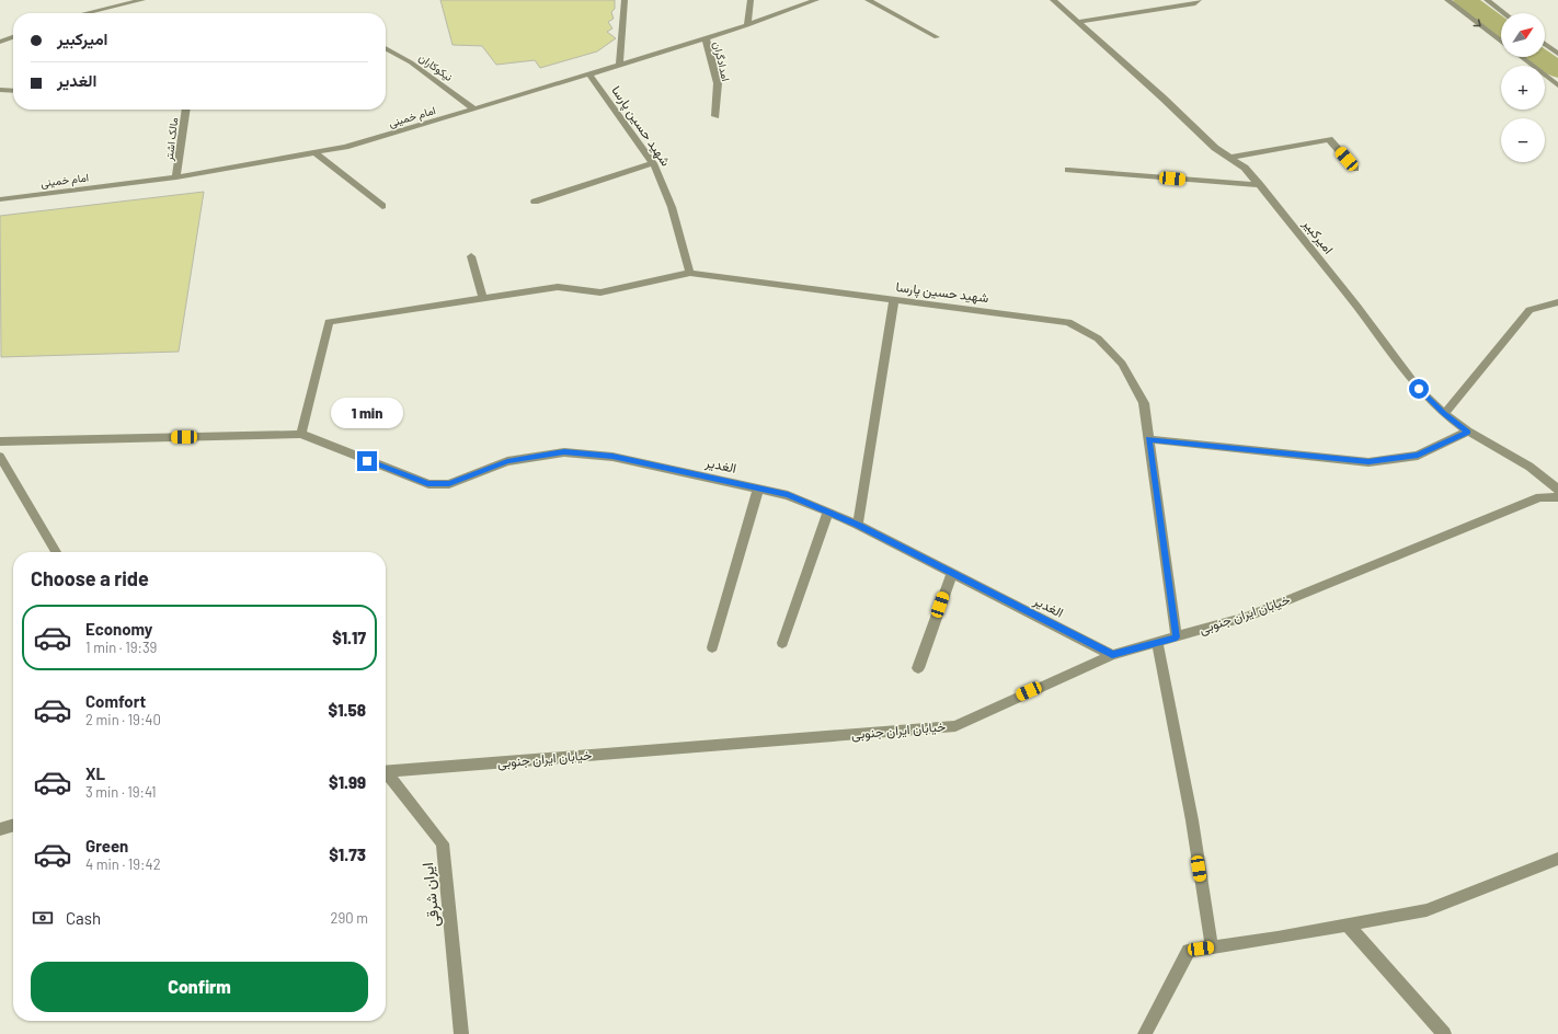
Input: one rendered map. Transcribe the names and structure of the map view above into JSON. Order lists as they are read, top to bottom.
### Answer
{
  "streets": {
    "street": [
      "امدادگران",
      "نیکوکاران",
      "امام خمینی",
      "شهید حسین پارسا",
      "مالک اشتر",
      "امیرکبیر",
      "الغدیر",
      "خیابان ایران جنوبی",
      "ایران شرقی"
    ]
  },
  "crossings": [
    ["امدادگران", "امام خمینی"],
    ["نیکوکاران", "امام خمینی"],
    ["امام خمینی", "شهید حسین پارسا"],
    ["امام خمینی", "مالک اشتر"],
    ["شهید حسین پارسا", "خیابان ایران جنوبی"],
    ["الغدیر", "خیابان ایران جنوبی"]
  ],
  "north": "top right",
  "page": {
    "map_buttons": ["+", "−"],
    "banner": ["امیرکبیر", "الغدیر"],
    "bubble": "1 min",
    "heading": "Choose a ride",
    "list": [
      {
        "name": "Economy",
        "note": "1 min · 19:39",
        "value": "$1.17"
      },
      {
        "name": "Comfort",
        "note": "2 min · 19:40",
        "value": "$1.58"
      },
      {
        "name": "XL",
        "note": "3 min · 19:41",
        "value": "$1.99"
      },
      {
        "name": "Green",
        "note": "4 min · 19:42",
        "value": "$1.73"
      }
    ],
    "pay": ["Cash", "290 m"],
    "buttons": "Confirm"
  }
}
